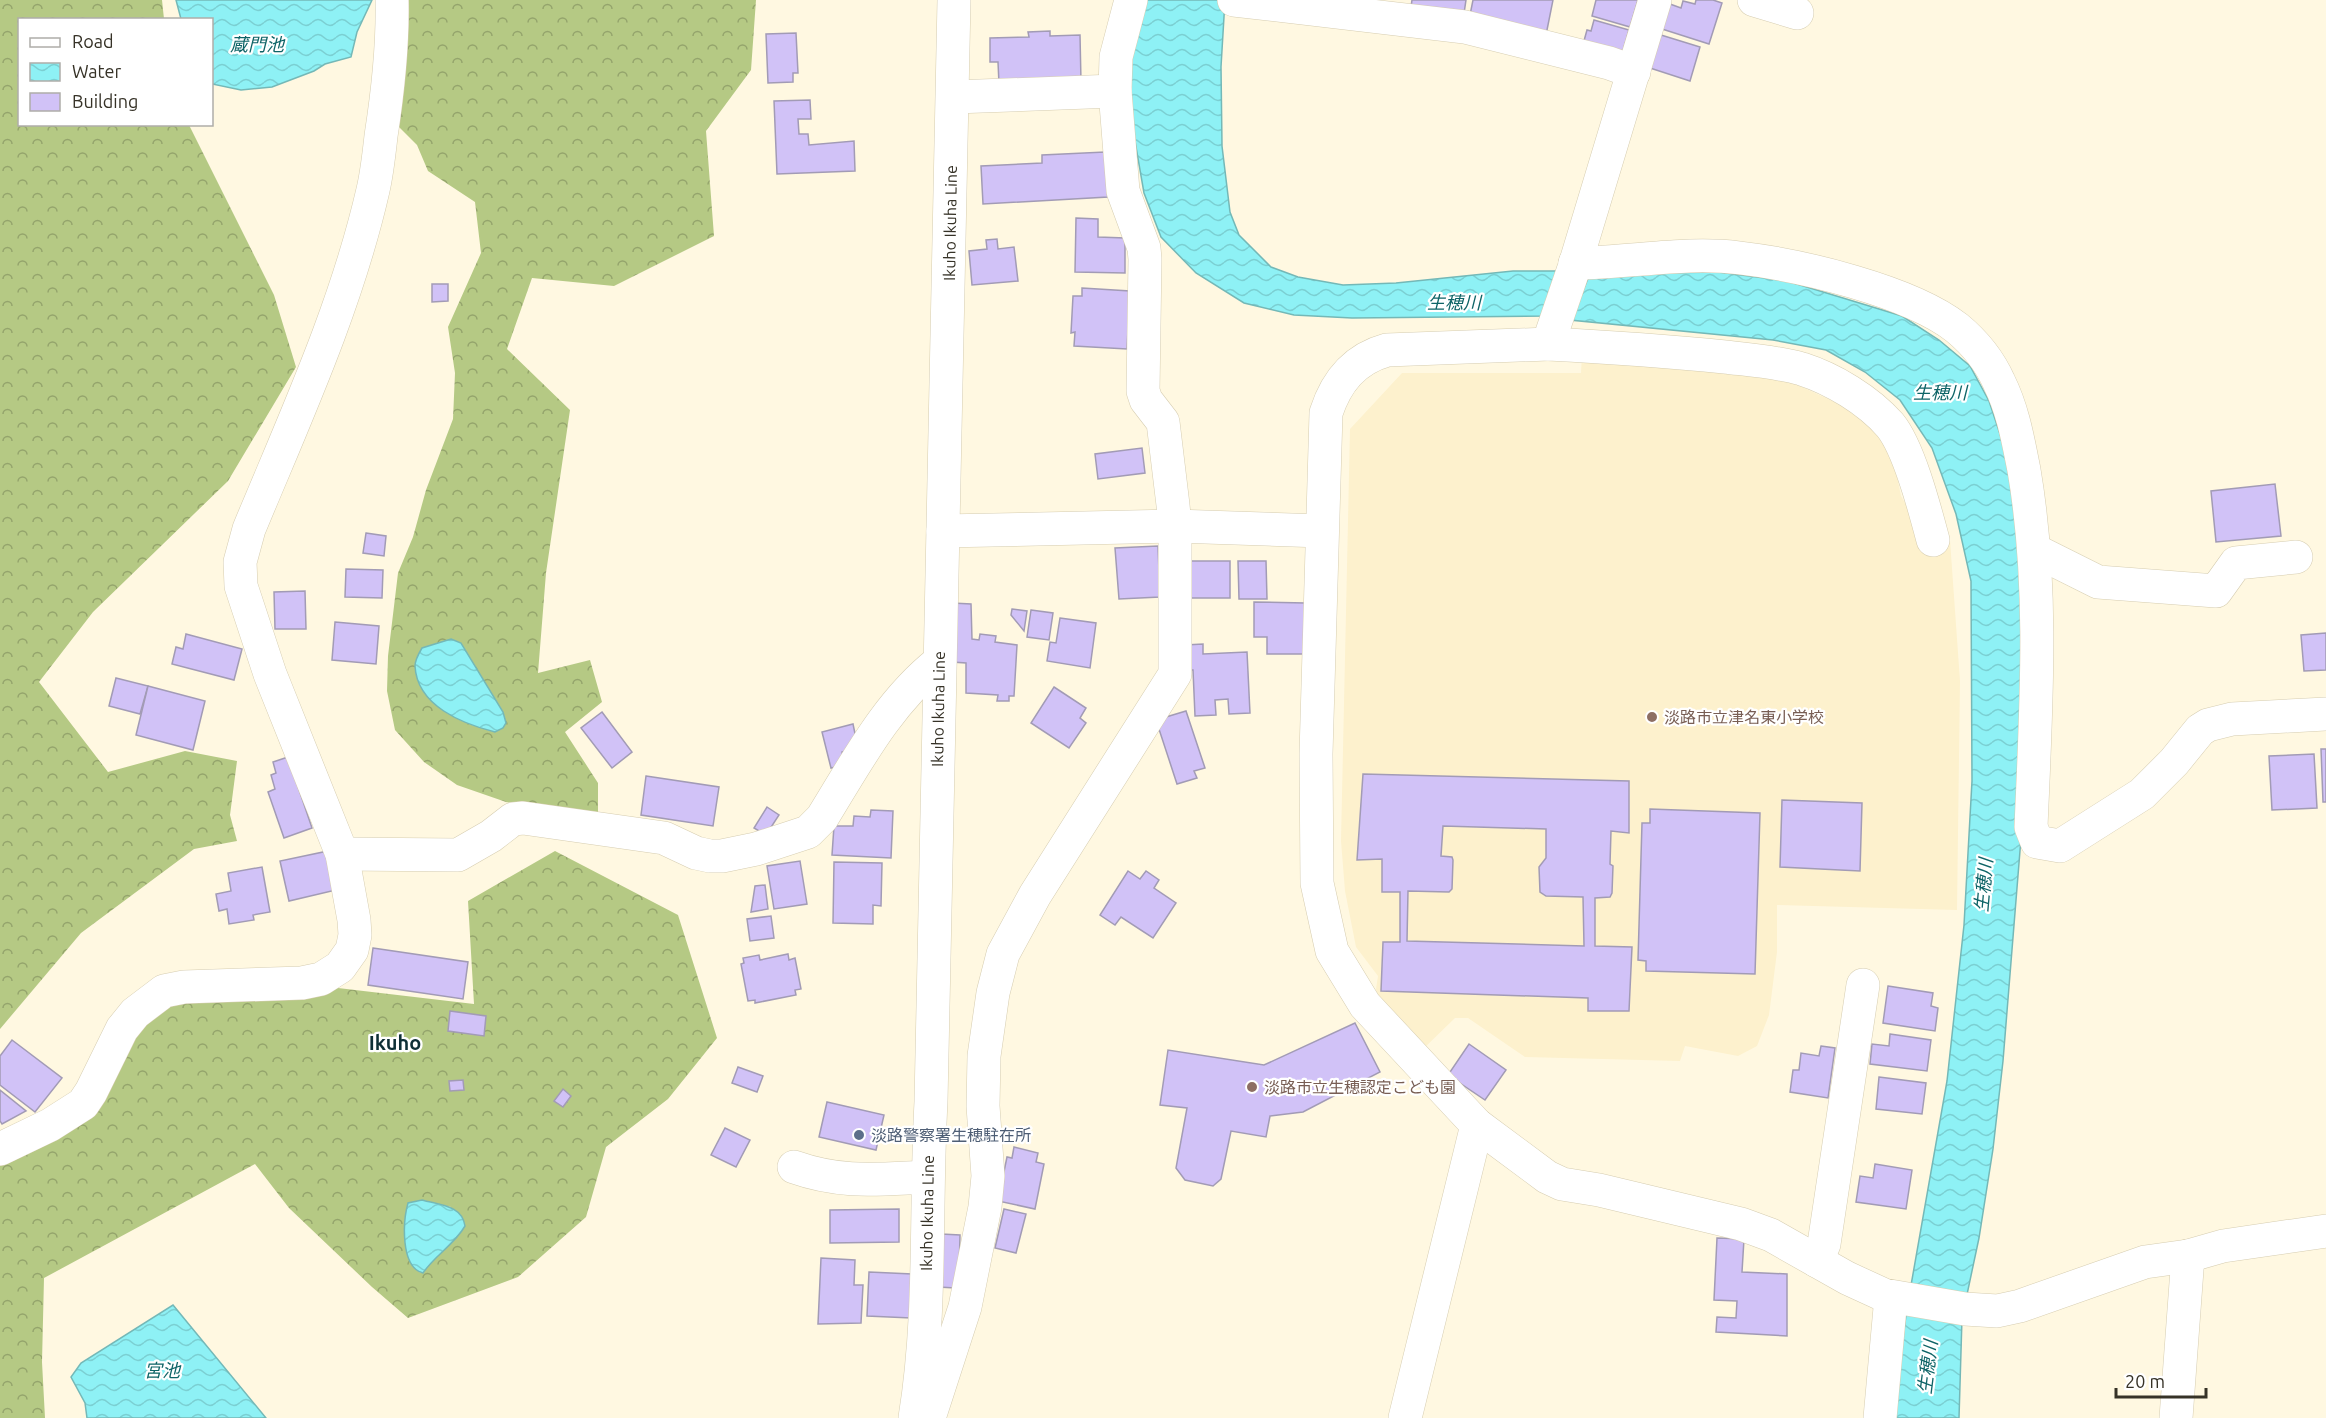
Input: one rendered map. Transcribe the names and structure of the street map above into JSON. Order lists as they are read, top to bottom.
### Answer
{
  "streets": {
    "street": ["Ikuho Ikuha Line"]
  },
  "districts": ["Ikuho"],
  "water": ["蔵門池", "生穂川", "宮池"],
  "places": ["淡路市立津名東小学校", "淡路市立生穂認定こども園", "淡路警察署生穂駐在所"],
  "legend": ["Road", "Water", "Building"],
  "scale_bar": "20 m"
}
